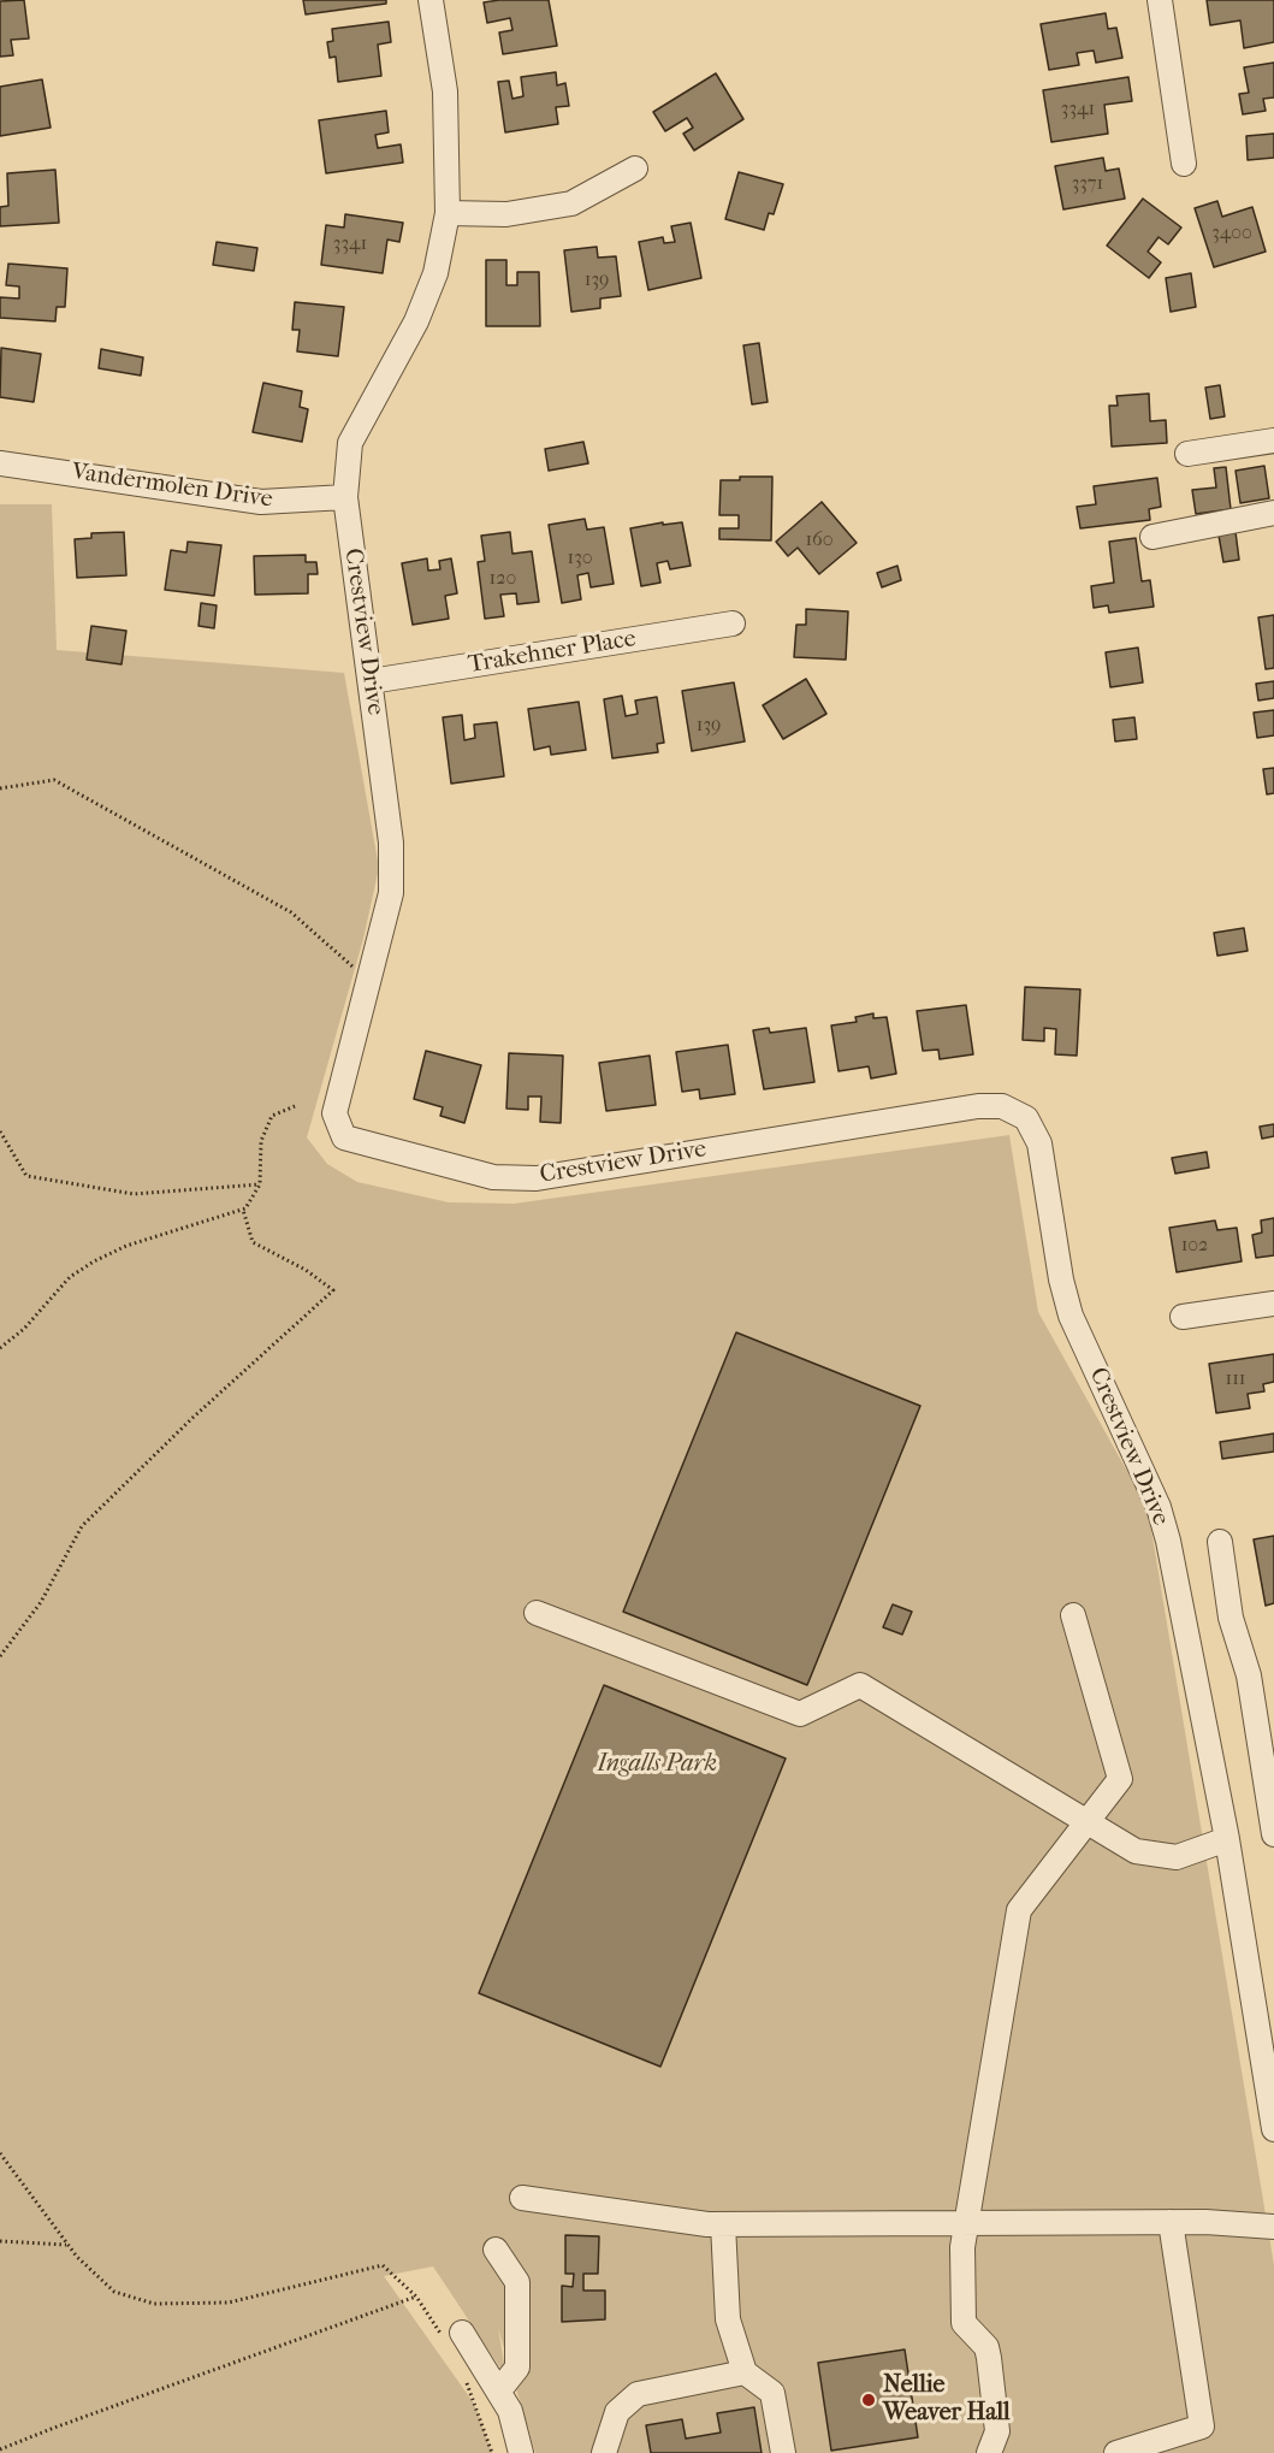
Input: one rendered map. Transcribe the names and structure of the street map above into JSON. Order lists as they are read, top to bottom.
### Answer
{
  "streets": {
    "street": ["Vandermolen Drive", "Crestview Drive", "Trakehner Place"]
  },
  "crossings": [
    ["Vandermolen Drive", "Crestview Drive"],
    ["Crestview Drive", "Trakehner Place"]
  ],
  "parks": ["Ingalls Park"],
  "places": ["Nellie Weaver Hall"],
  "house_numbers": [
    "3341",
    "3371",
    "3400",
    "3341",
    "139",
    "160",
    "130",
    "120",
    "139",
    "102",
    "111"
  ]
}
